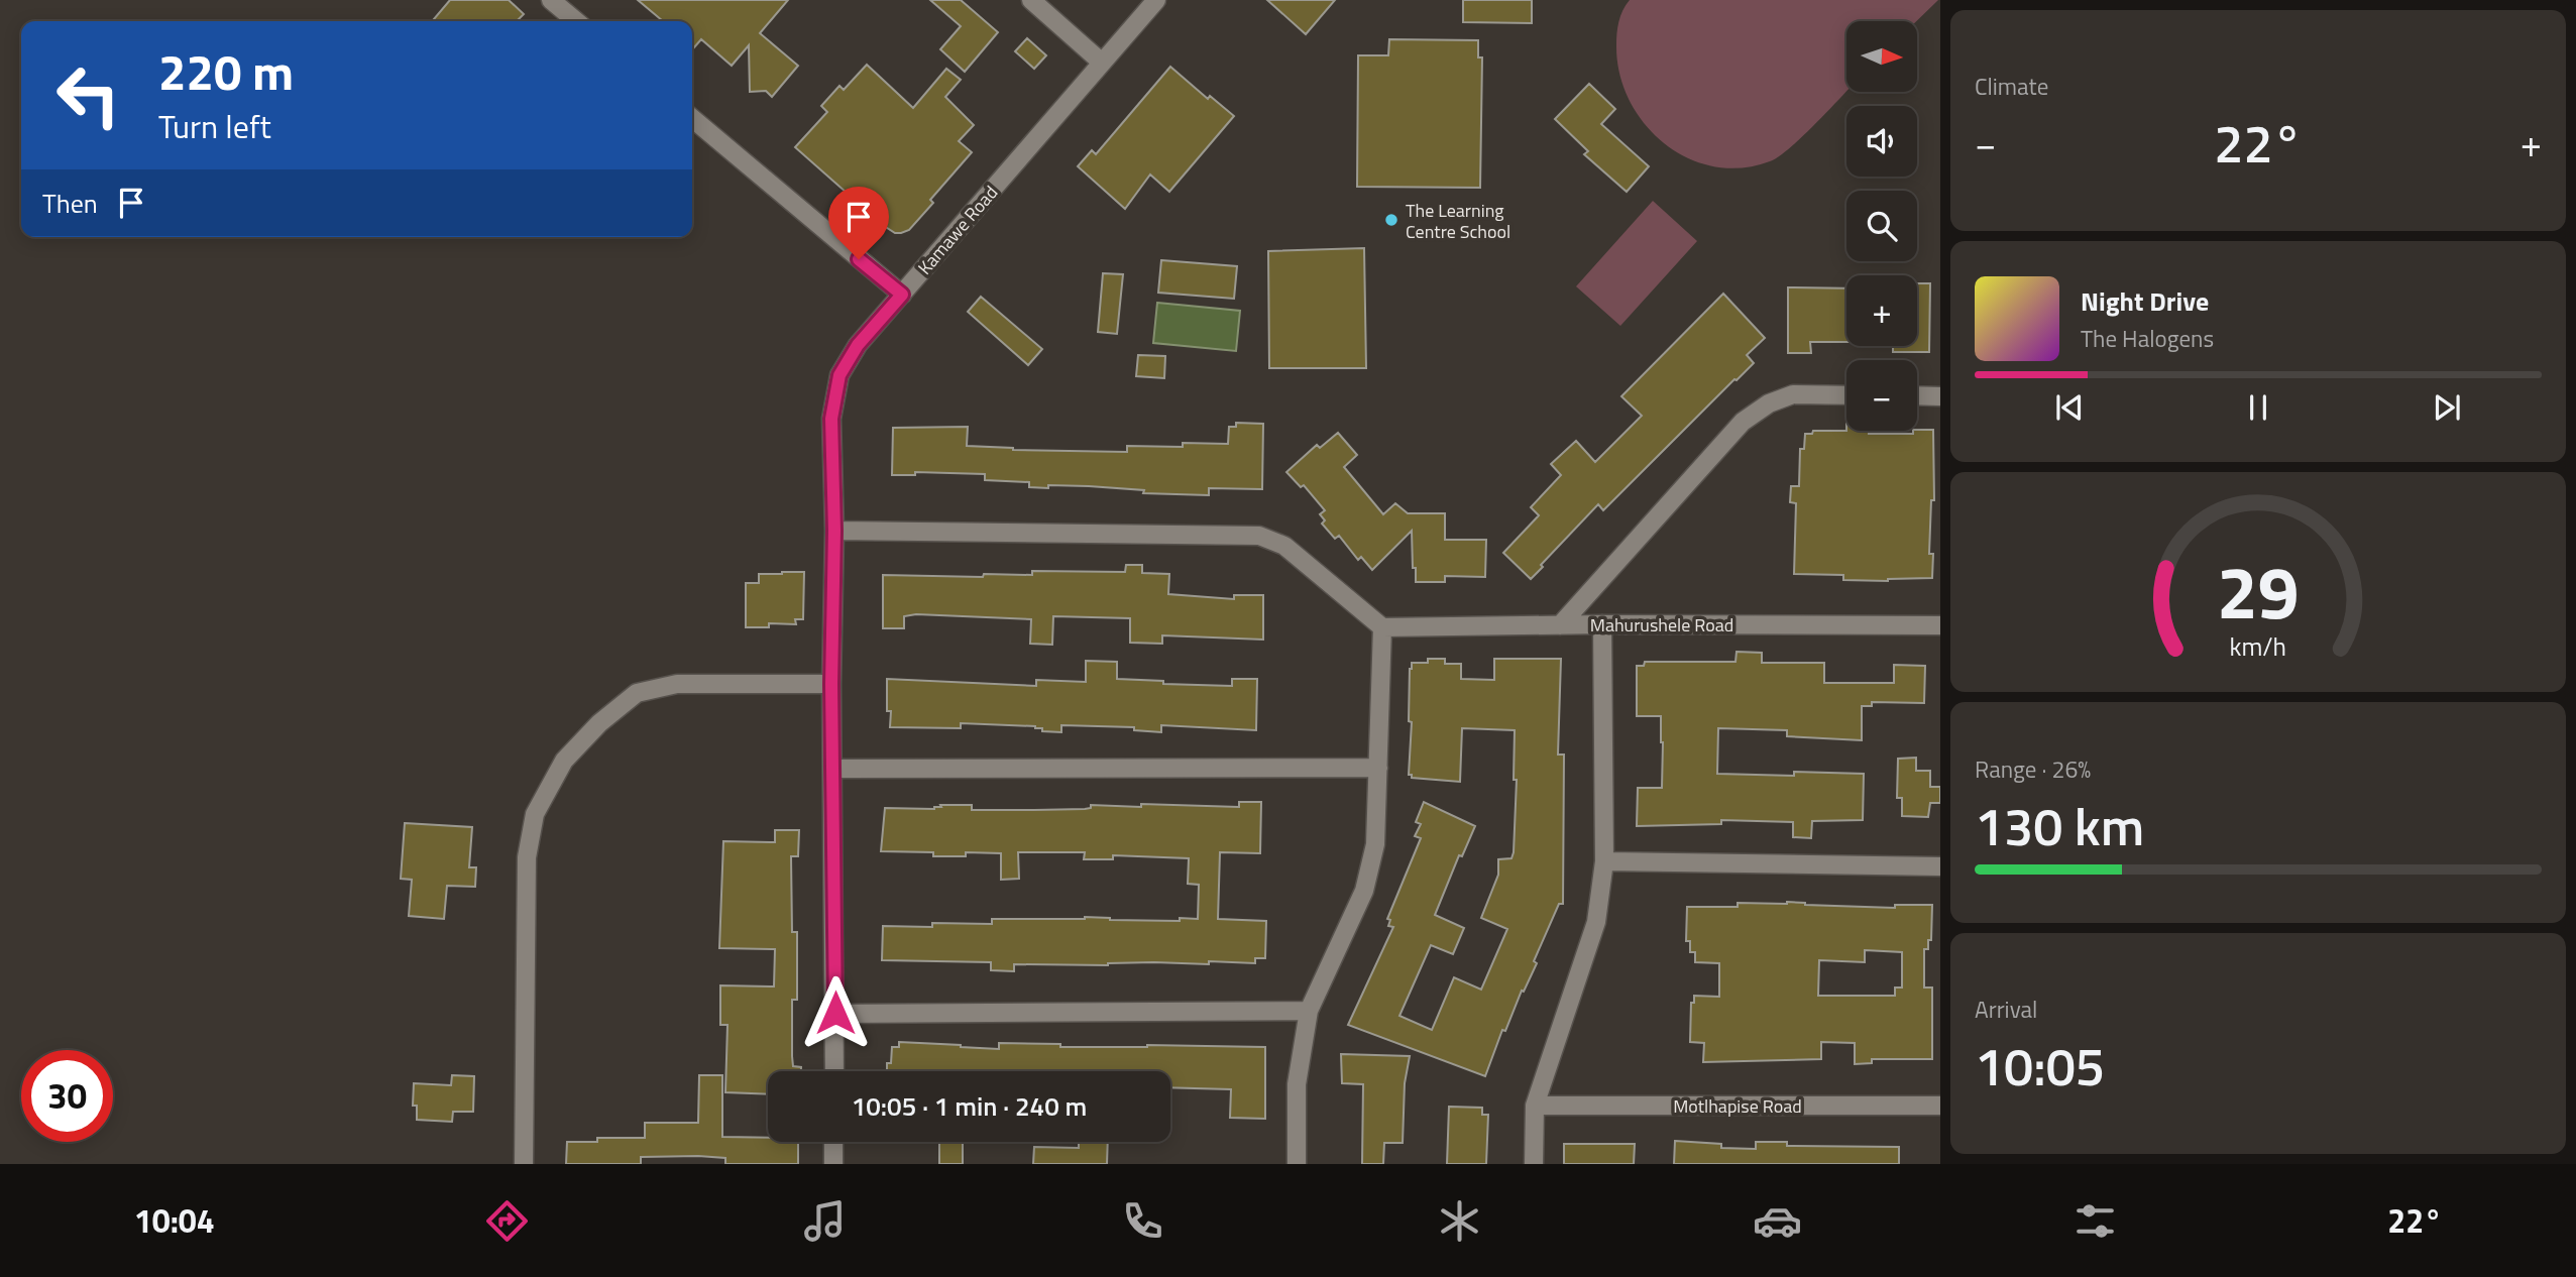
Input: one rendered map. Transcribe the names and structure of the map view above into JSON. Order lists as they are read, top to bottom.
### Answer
{
  "streets": {
    "street": ["Kamawe Road", "Mahurushele Road", "Motlhapise Road"]
  },
  "places": ["The Learning Centre School"],
  "north": "right",
  "page": {
    "tile": [
      "Climate",
      ["Range · 26%", "130 km"],
      ["Arrival", "10:05"]
    ],
    "map_buttons": ["+", "−"],
    "turn": ["220 m", "Turn left"],
    "heat": ["−", "22°", "+"],
    "then": "Then",
    "song": ["Night Drive", "The Halogens"],
    "limit": "30",
    "trip": "10:05 · 1 min · 240 m",
    "tabs": ["10:04", "22°"],
    "gauge": ["29", "km/h"]
  }
}
